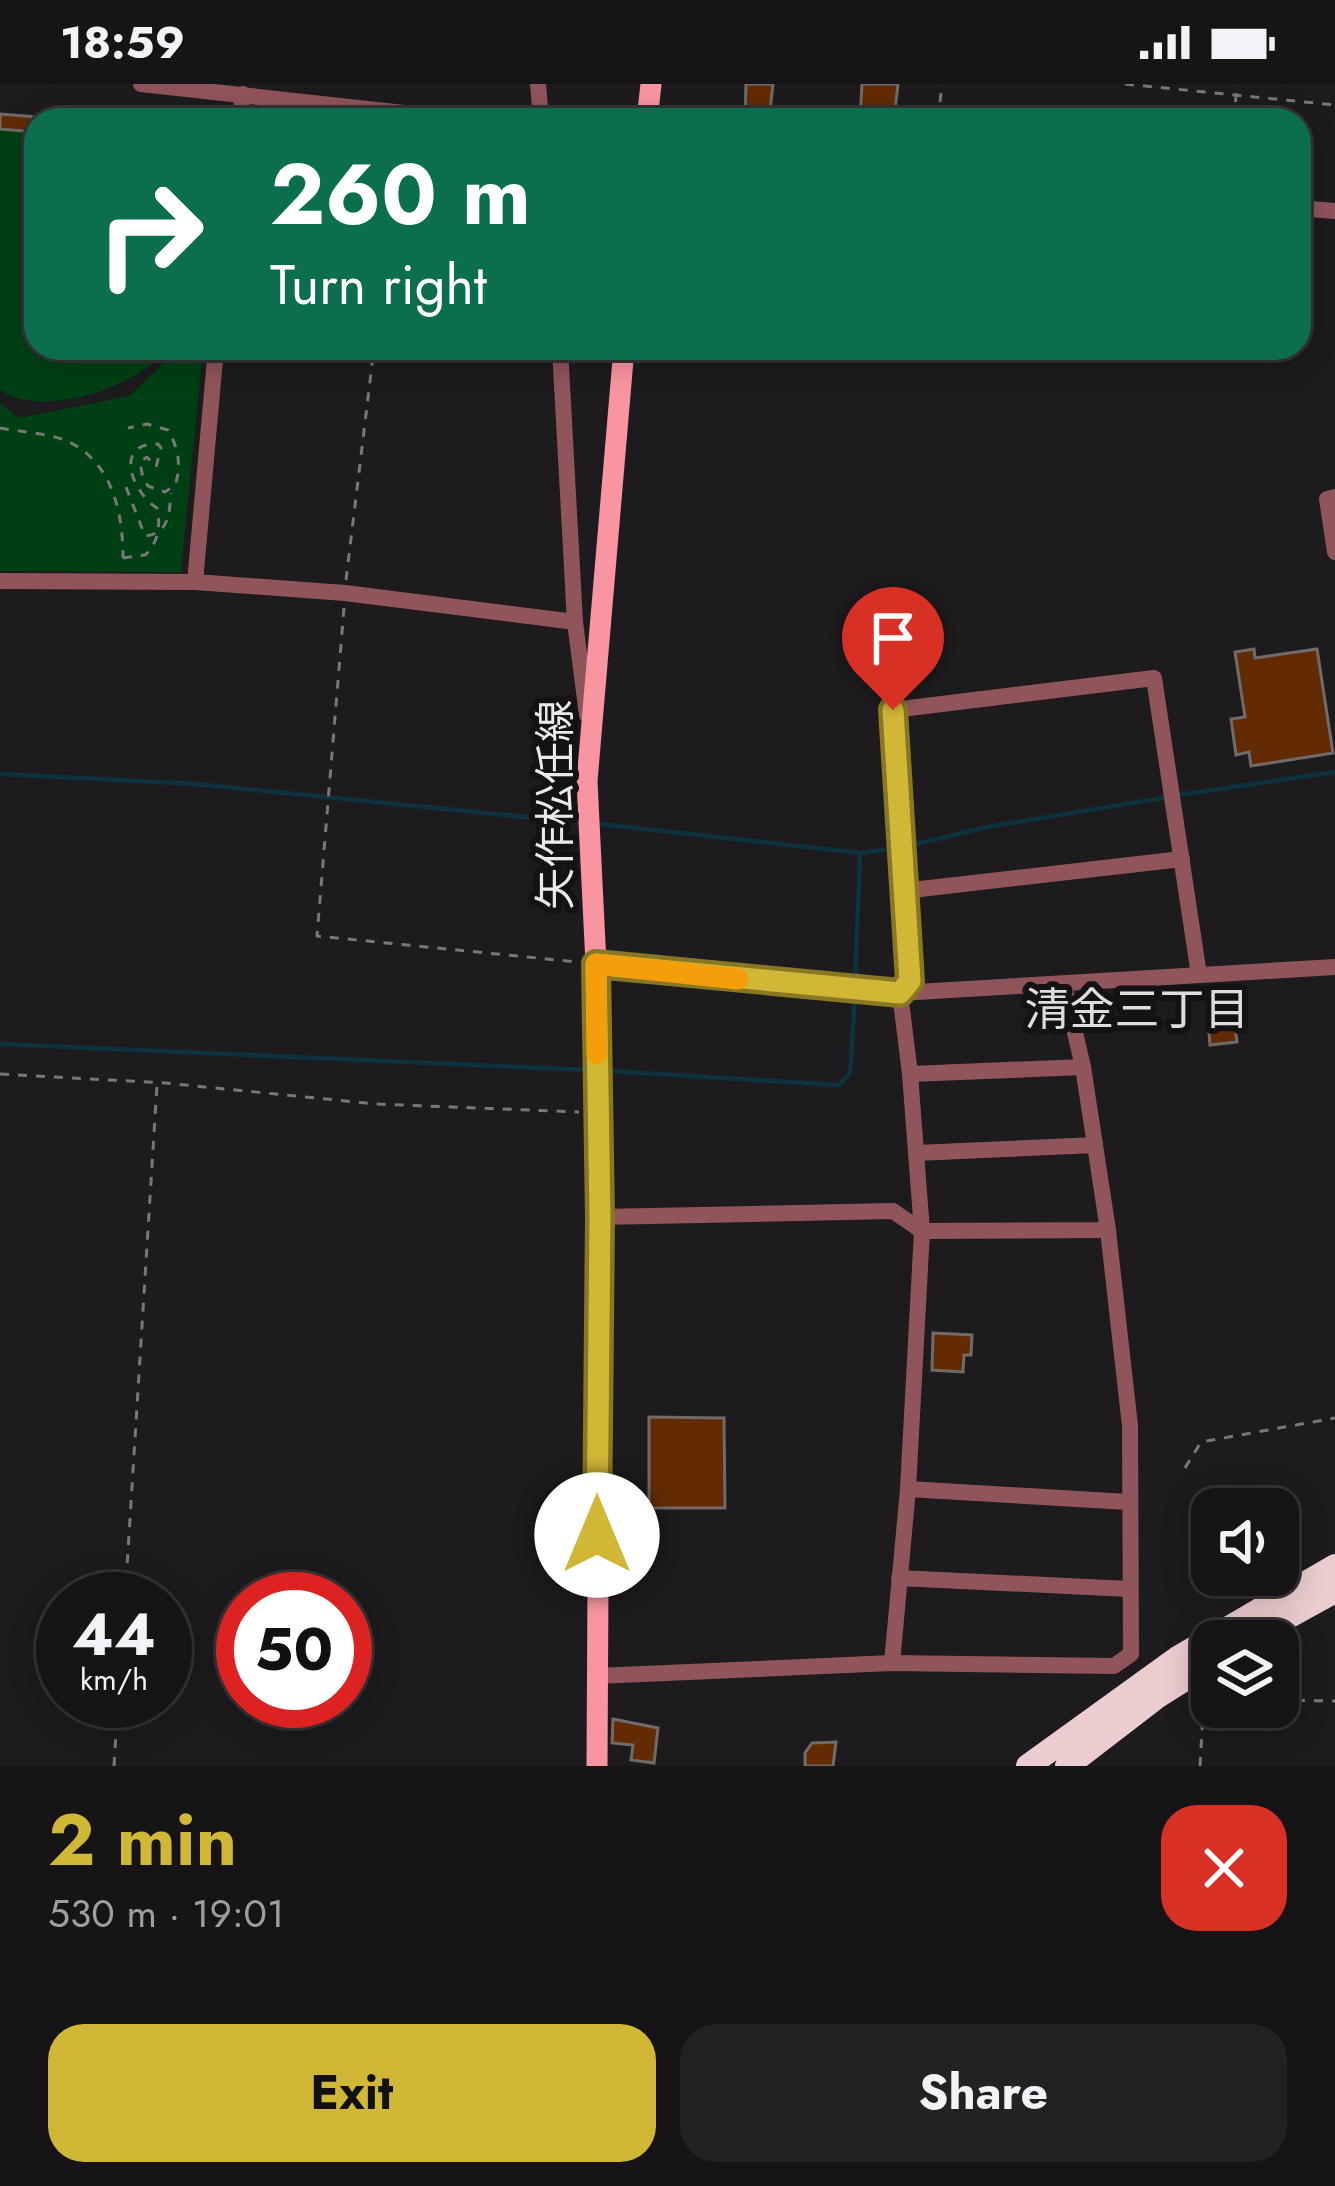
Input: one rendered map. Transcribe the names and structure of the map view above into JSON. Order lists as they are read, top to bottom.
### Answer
{
  "streets": {
    "main road": ["矢作松任線"]
  },
  "districts": ["清金三丁目"],
  "page": {
    "status": "18:59",
    "turn": ["260 m", "Turn right"],
    "speed": "44 km/h",
    "limit": "50",
    "heading": ["2 min", "530 m · 19:01"],
    "buttons": ["Exit", "Share"]
  }
}
